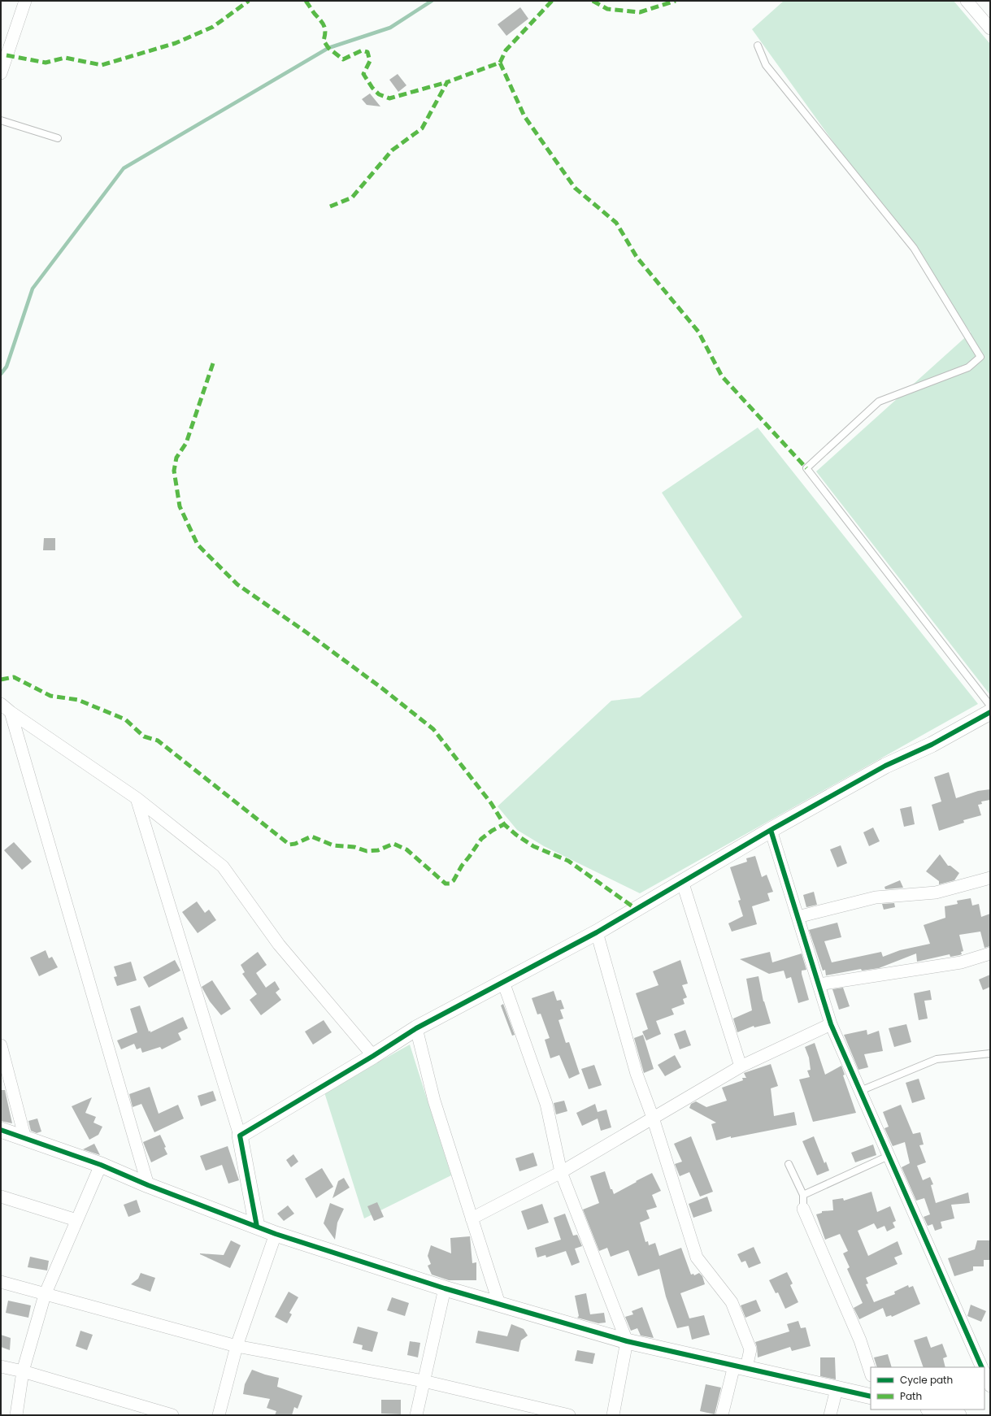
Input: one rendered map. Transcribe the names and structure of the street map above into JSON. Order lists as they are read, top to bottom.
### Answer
{
  "legend": ["Cycle path", "Path"]
}
